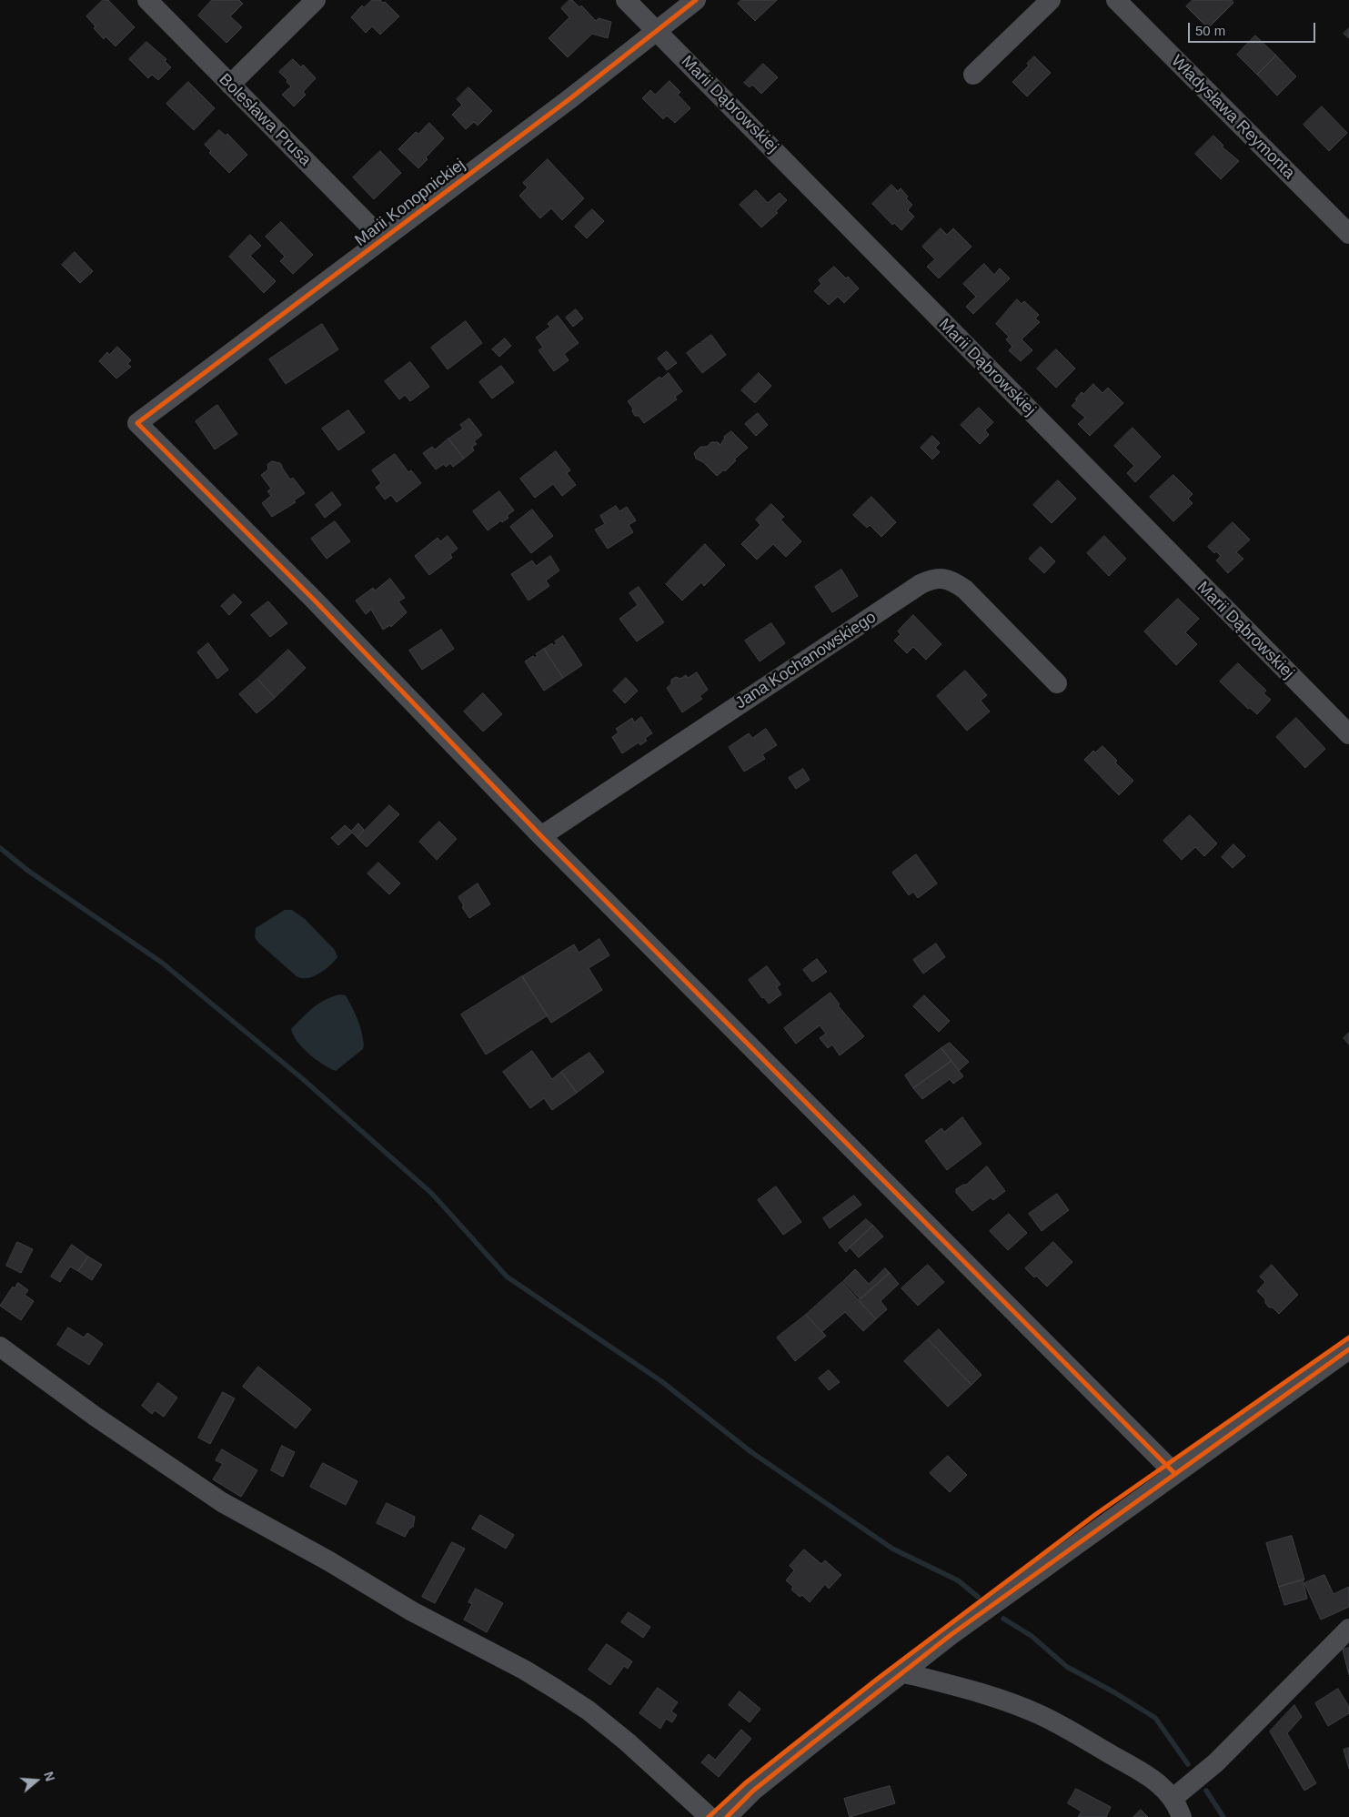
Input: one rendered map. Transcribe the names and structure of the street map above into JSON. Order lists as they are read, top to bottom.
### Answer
{
  "streets": {
    "street": [
      "Marii Dąbrowskiej",
      "Władysława Reymonta",
      "Bolesława Prusa",
      "Marii Konopnickiej",
      "Jana Kochanowskiego"
    ]
  },
  "crossings": [
    ["Marii Dąbrowskiej", "Marii Konopnickiej"],
    ["Bolesława Prusa", "Marii Konopnickiej"],
    ["Marii Konopnickiej", "Jana Kochanowskiego"]
  ],
  "scale_bar": "50 m",
  "north": "right"
}
